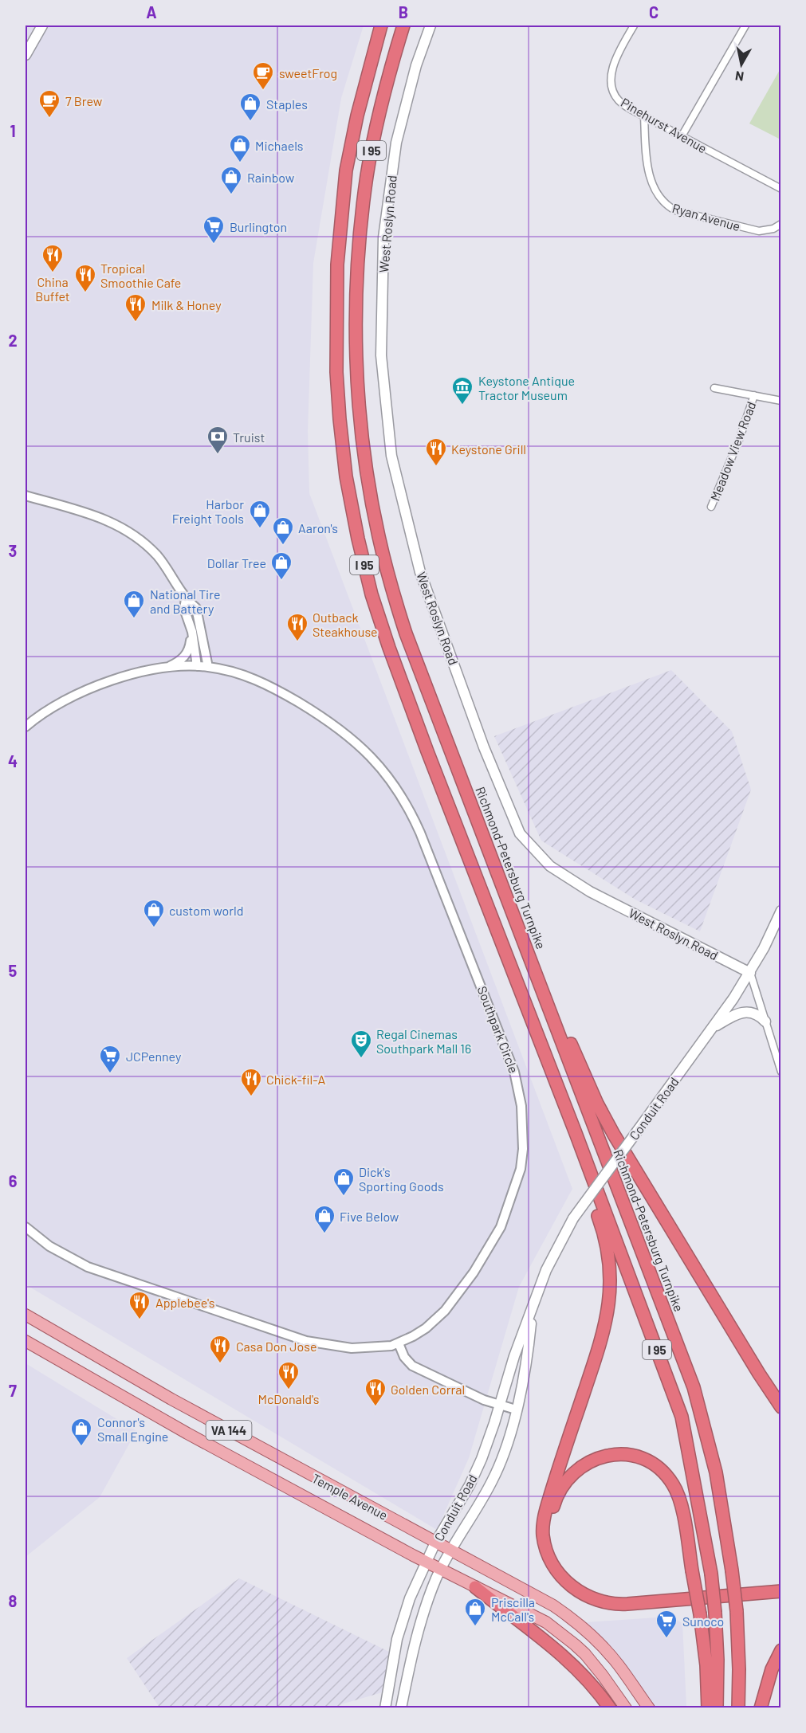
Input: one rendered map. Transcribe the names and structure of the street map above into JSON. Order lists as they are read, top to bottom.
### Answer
{
  "streets": {
    "highway": ["I 95", "Richmond-Petersburg Turnpike"],
    "main road": [
      "West Roslyn Road",
      "Conduit Road",
      "VA 144",
      "Temple Avenue"
    ],
    "street": [
      "Pinehurst Avenue",
      "Ryan Avenue",
      "Meadow View Road",
      "Southpark Circle"
    ]
  },
  "crossings": [
    ["Pinehurst Avenue", "Ryan Avenue"],
    ["West Roslyn Road", "Conduit Road"],
    ["Conduit Road", "Temple Avenue"]
  ],
  "places": {
    "cafe": ["sweetFrog", "7 Brew"],
    "shop": [
      "Staples",
      "Michaels",
      "Rainbow",
      "Harbor Freight Tools",
      "Aaron's",
      "Dollar Tree",
      "National Tire and Battery",
      "custom world",
      "Dick's Sporting Goods",
      "Five Below",
      "Connor's Small Engine",
      "Priscilla McCall's"
    ],
    "supermarket": ["Burlington", "JCPenney", "Sunoco"],
    "restaurant": [
      "China Buffet",
      "Tropical Smoothie Cafe",
      "Milk & Honey",
      "Keystone Grill",
      "Outback Steakhouse",
      "Chick-fil-A",
      "Applebee's",
      "Casa Don Jose",
      "McDonald's",
      "Golden Corral"
    ],
    "museum": ["Keystone Antique Tractor Museum"],
    "bank": ["Truist"],
    "theatre": ["Regal Cinemas Southpark Mall 16"]
  },
  "north": "bottom",
  "grid": {
    "columns": ["A", "B", "C"],
    "rows": [
      "1",
      "2",
      "3",
      "4",
      "5",
      "6",
      "7",
      "8"
    ]
  }
}
